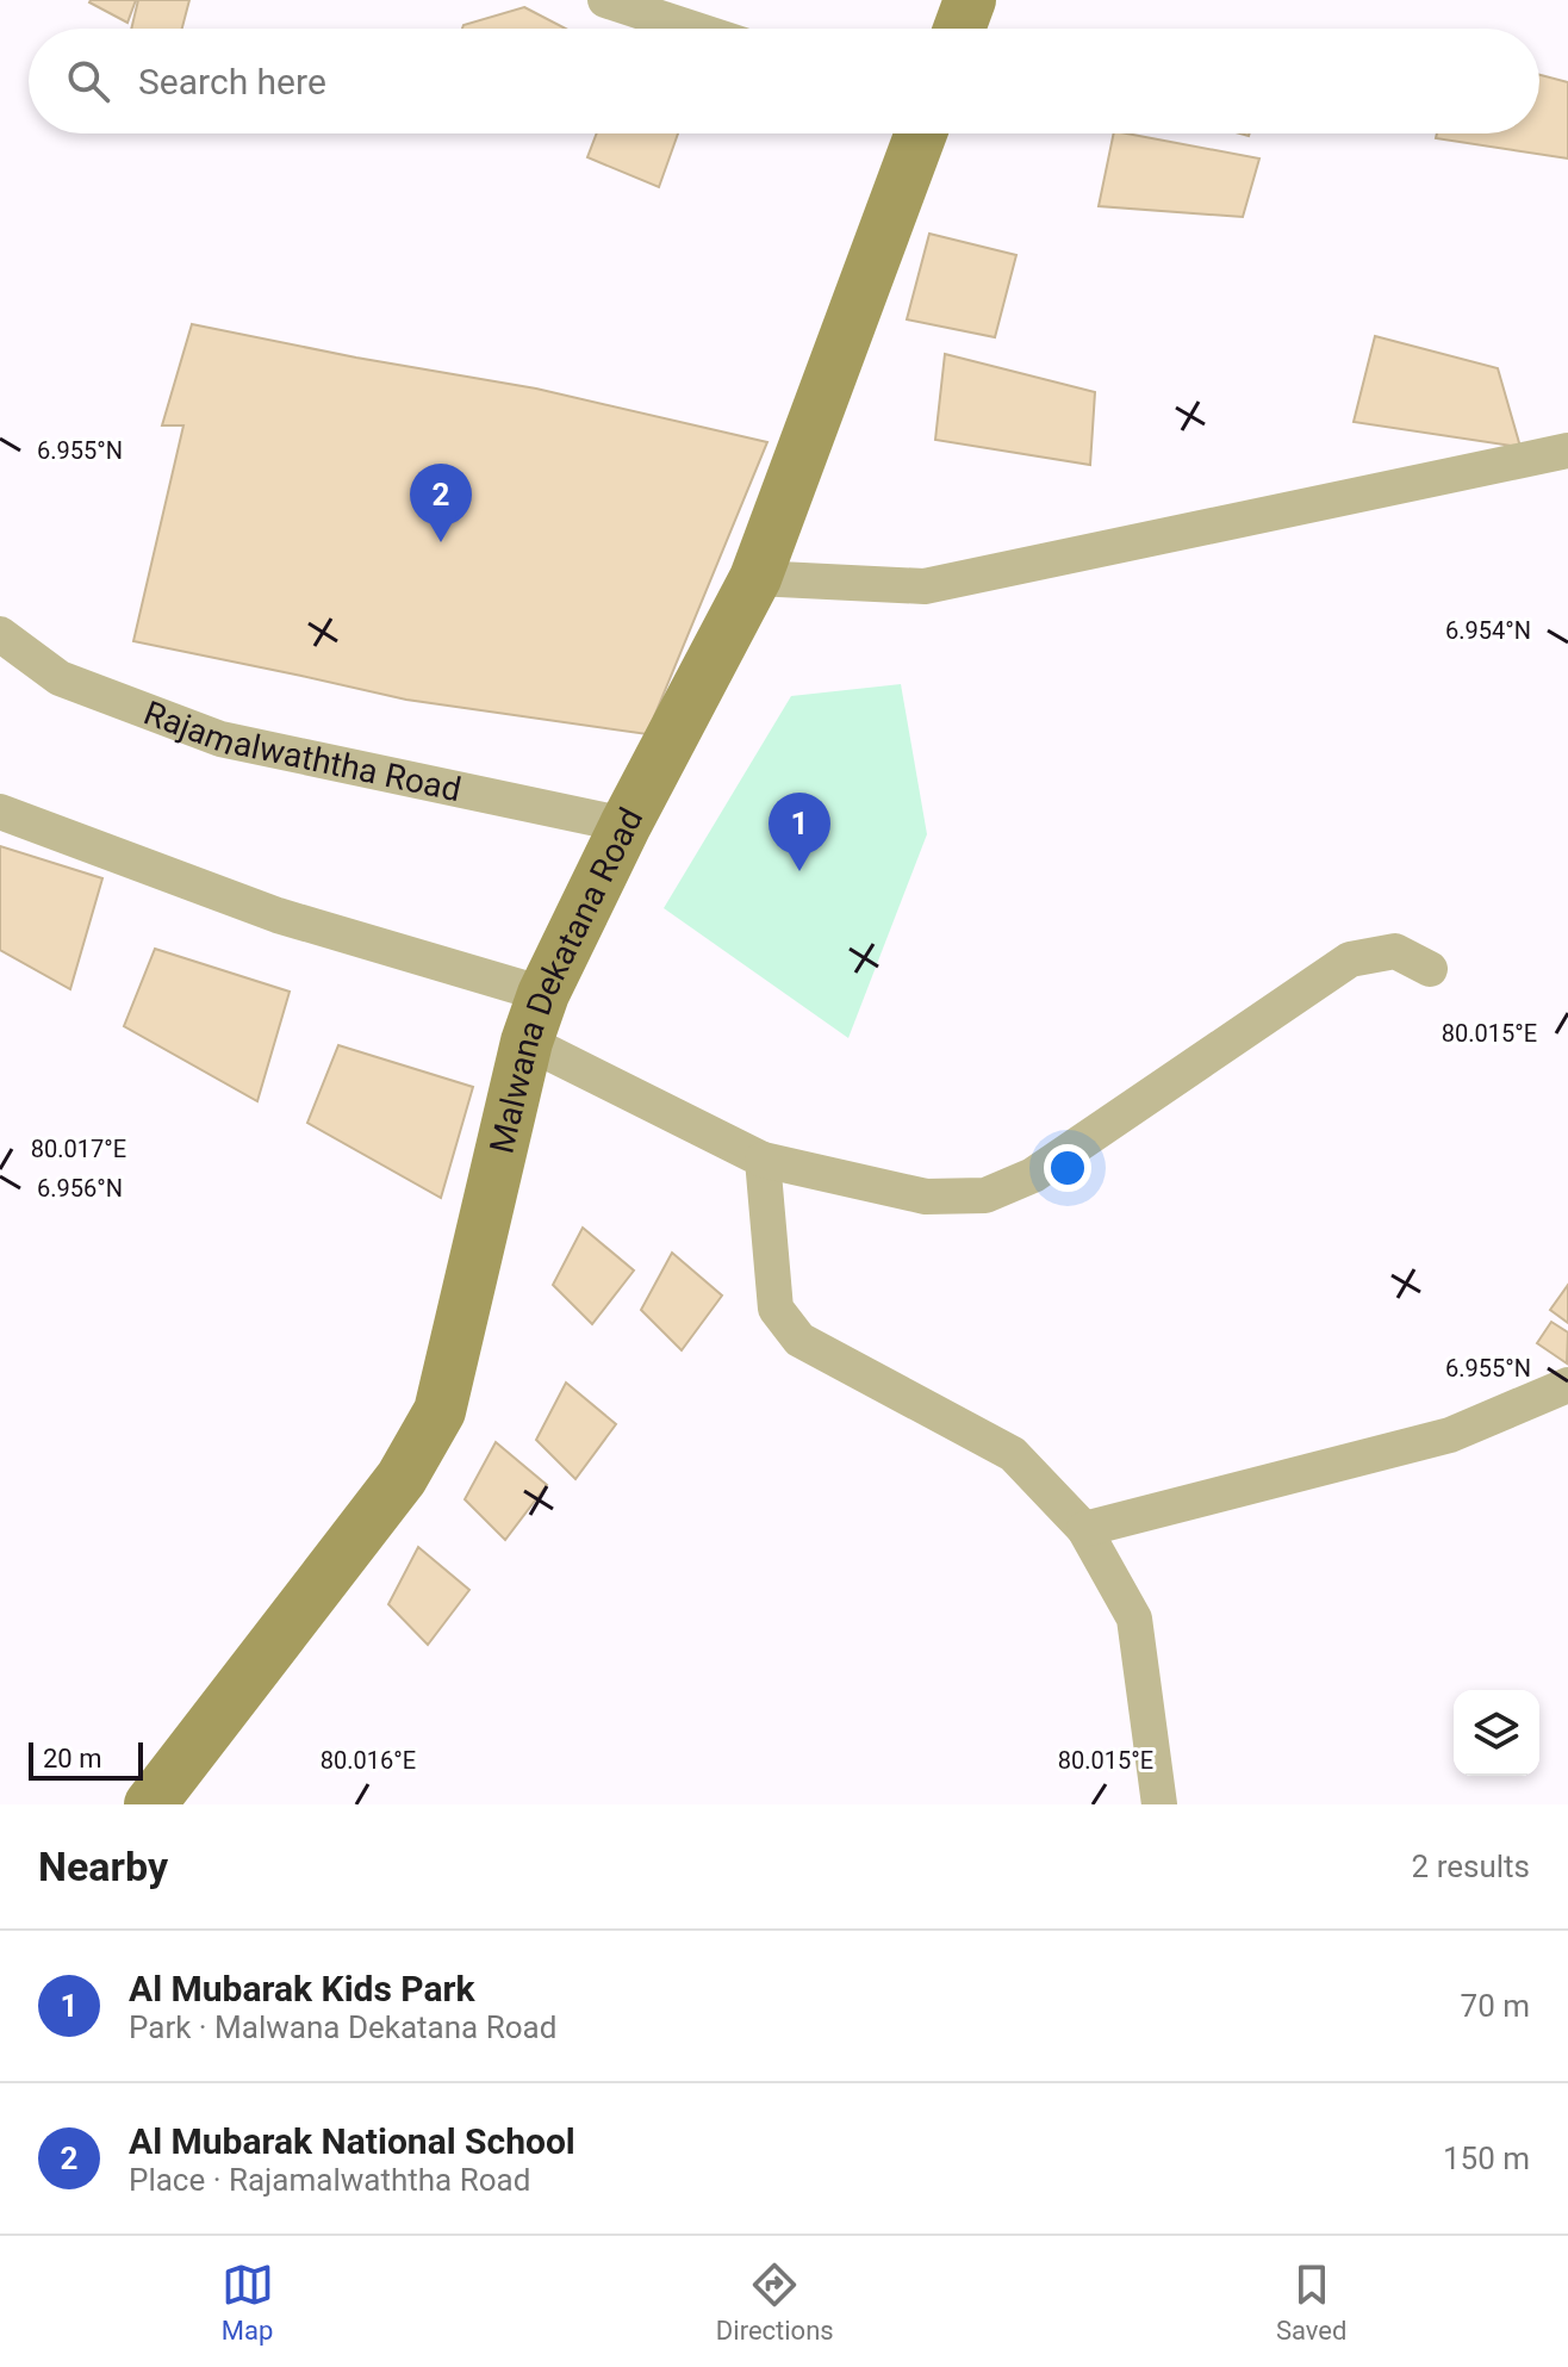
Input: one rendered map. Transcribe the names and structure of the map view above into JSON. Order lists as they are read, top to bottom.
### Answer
{
  "streets": {
    "main road": ["Malwana Dekatana Road"],
    "street": ["Rajamalwaththa Road"]
  },
  "crossings": [
    ["Rajamalwaththa Road", "Malwana Dekatana Road"]
  ],
  "scale_bar": "20 m",
  "page": {
    "search": "Search here",
    "pins": ["2", "1"],
    "scale": "20 m",
    "heading": ["Nearby", "2 results"],
    "list": [
      {
        "mark": "1",
        "name": "Al Mubarak Kids Park",
        "note": "Park · Malwana Dekatana Road",
        "value": "70 m"
      },
      {
        "mark": "2",
        "name": "Al Mubarak National School",
        "note": "Place · Rajamalwaththa Road",
        "value": "150 m"
      }
    ],
    "nav": ["Map", "Directions", "Saved"]
  },
  "coordinates": [
    "6.955°N",
    "6.954°N",
    "80.015°E",
    "80.017°E",
    "6.956°N",
    "80.016°E"
  ]
}
